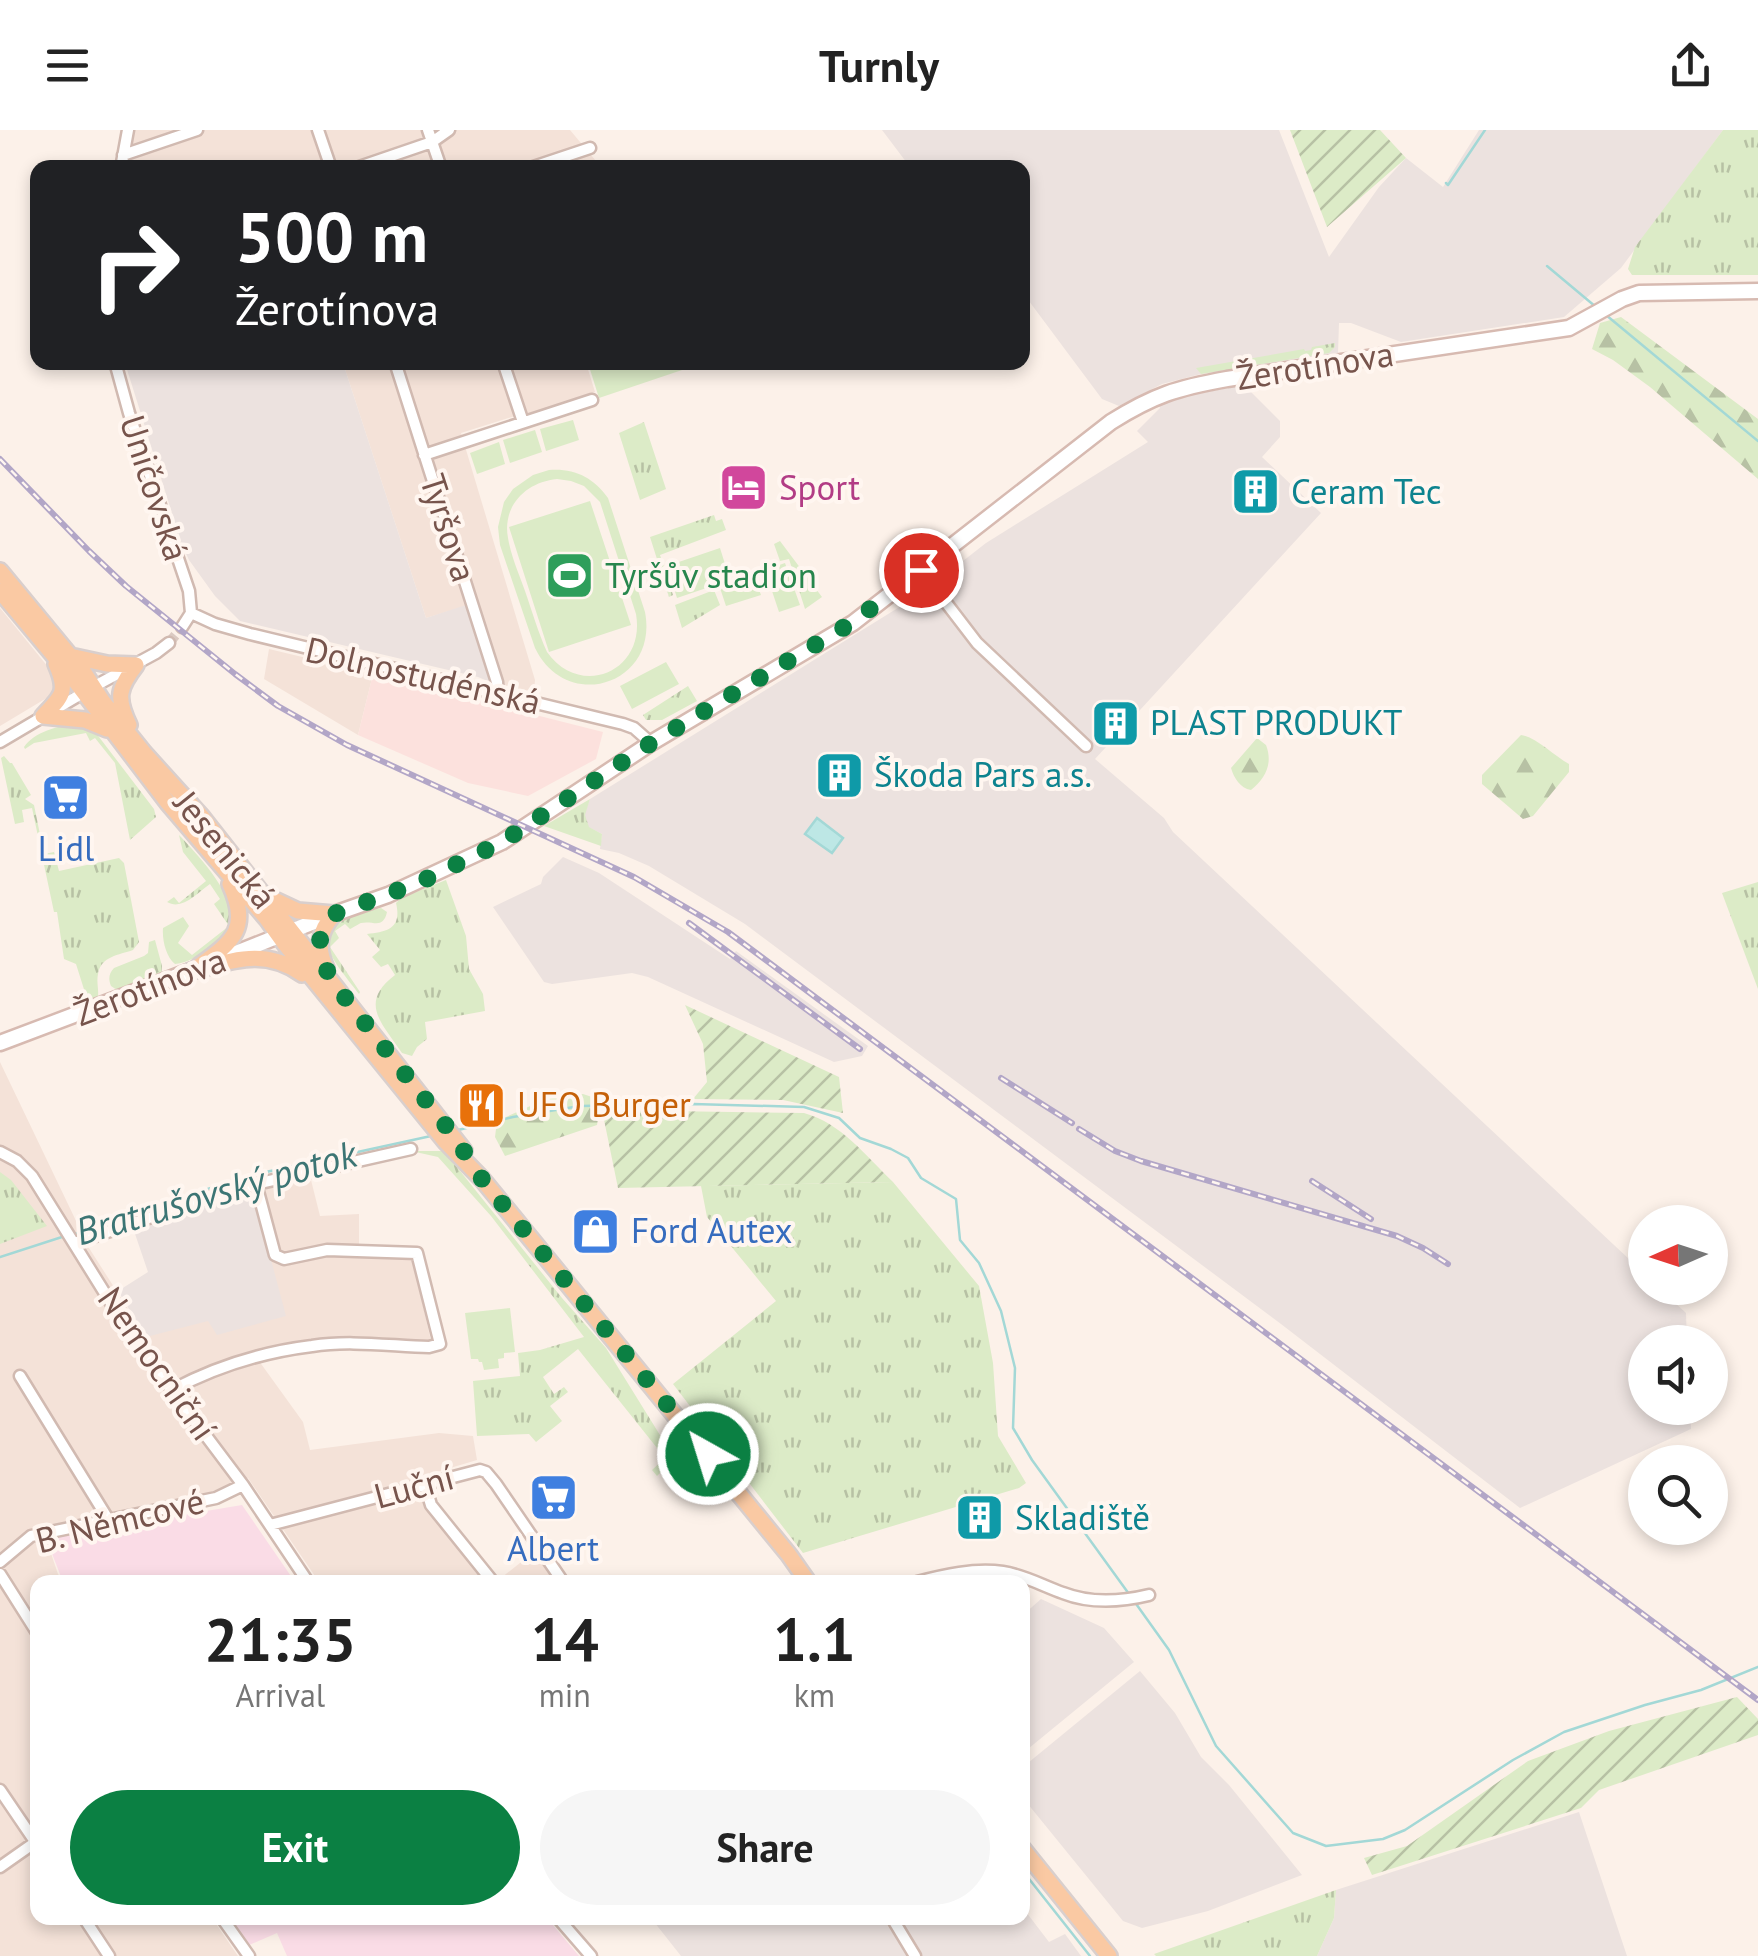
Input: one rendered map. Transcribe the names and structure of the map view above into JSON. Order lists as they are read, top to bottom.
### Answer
{
  "streets": {
    "main road": ["Jesenická"],
    "street": [
      "Žerotínova",
      "Uničovská",
      "Tyršova",
      "Dolnostudénská",
      "Nemocniční",
      "Luční",
      "B. Němcové"
    ]
  },
  "crossings": [
    ["Žerotínova", "Dolnostudénská"],
    ["Žerotínova", "Jesenická"],
    ["Uničovská", "Dolnostudénská"],
    ["Tyršova", "Dolnostudénská"],
    ["Nemocniční", "Luční"],
    ["Nemocniční", "B. Němcové"]
  ],
  "water": ["Bratrušovský potok"],
  "places": {
    "hotel": ["Sport"],
    "building": [
      "Ceram Tec",
      "PLAST PRODUKT",
      "Škoda Pars a.s.",
      "Skladiště"
    ],
    "sports": ["Tyršův stadion"],
    "supermarket": ["Lidl", "Albert"],
    "restaurant": ["UFO Burger"],
    "shop": ["Ford Autex"]
  },
  "north": "left",
  "page": {
    "header": "Turnly",
    "turn": ["500 m", "Žerotínova"],
    "eta": [
      "21:35",
      "Arrival",
      "14",
      "min",
      "1.1",
      "km"
    ],
    "buttons": ["Exit", "Share"]
  }
}
